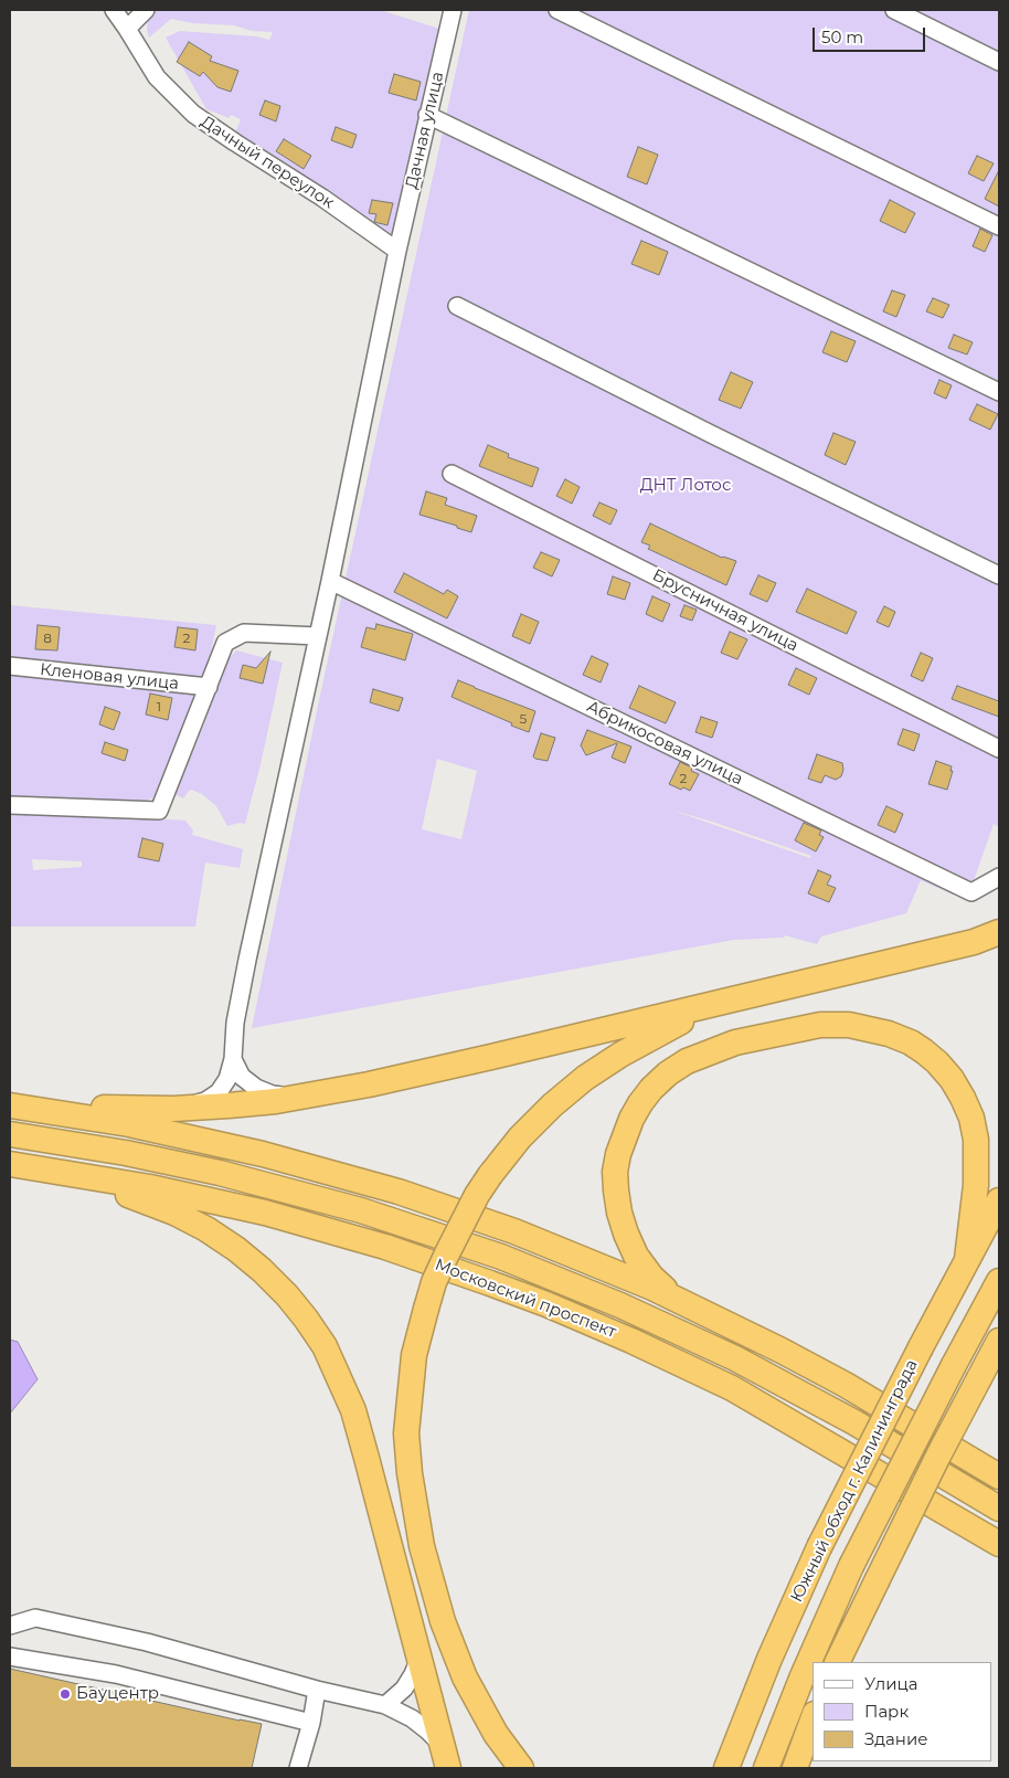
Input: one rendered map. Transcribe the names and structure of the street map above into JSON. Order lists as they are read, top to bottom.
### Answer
{
  "streets": {
    "highway": ["Московский проспект", "Южный обход г. Калининграда"],
    "street": [
      "Дачная улица",
      "Дачный переулок",
      "Брусничная улица",
      "Кленовая улица",
      "Абрикосовая улица"
    ]
  },
  "crossings": [
    ["Дачная улица", "Дачный переулок"],
    ["Дачная улица", "Абрикосовая улица"]
  ],
  "parks": ["ДНТ Лотос"],
  "places": ["Бауцентр"],
  "house_numbers": [
    "8",
    "2",
    "1",
    "5",
    "2"
  ],
  "legend": ["Улица", "Парк", "Здание"],
  "scale_bar": "50 m"
}
